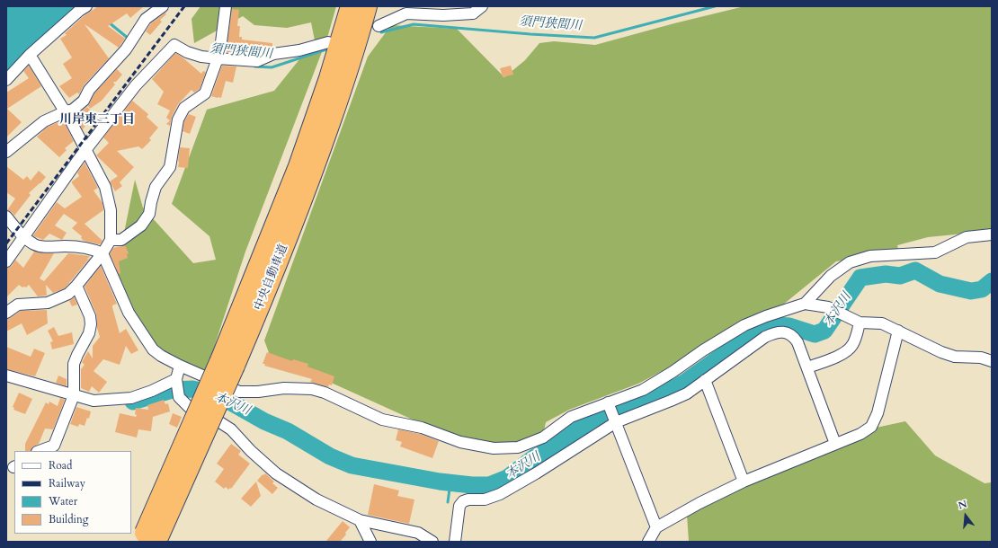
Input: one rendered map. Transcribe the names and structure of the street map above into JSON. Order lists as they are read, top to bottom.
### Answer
{
  "streets": {
    "highway": ["中央自動車道"]
  },
  "districts": ["川岸東三丁目"],
  "water": ["須門狭間川", "本沢川"],
  "legend": [
    "Road",
    "Railway",
    "Water",
    "Building"
  ],
  "north": "top"
}
